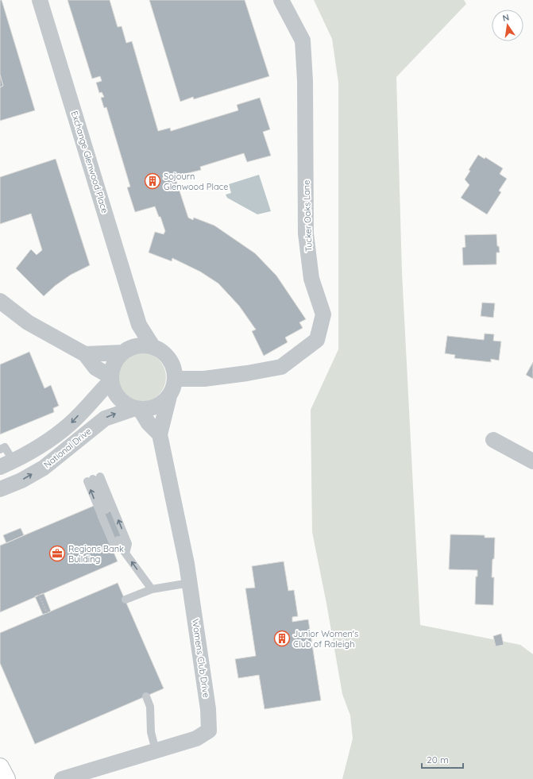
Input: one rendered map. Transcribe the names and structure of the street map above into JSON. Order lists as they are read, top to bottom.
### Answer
{
  "streets": {
    "street": [
      "Exchange Glenwood Place",
      "Tucker Oaks Lane",
      "National Drive",
      "Womens Club Drive"
    ]
  },
  "crossings": [
    ["Exchange Glenwood Place", "Tucker Oaks Lane"],
    ["Exchange Glenwood Place", "National Drive"],
    ["Exchange Glenwood Place", "Womens Club Drive"],
    ["Tucker Oaks Lane", "National Drive"],
    ["Tucker Oaks Lane", "Womens Club Drive"],
    ["National Drive", "Womens Club Drive"]
  ],
  "places": {
    "building": ["Sojourn Glenwood Place", "Junior Women's Club of Raleigh"],
    "office": ["Regions Bank Building"]
  },
  "scale_bar": "20 m",
  "north": "top"
}
